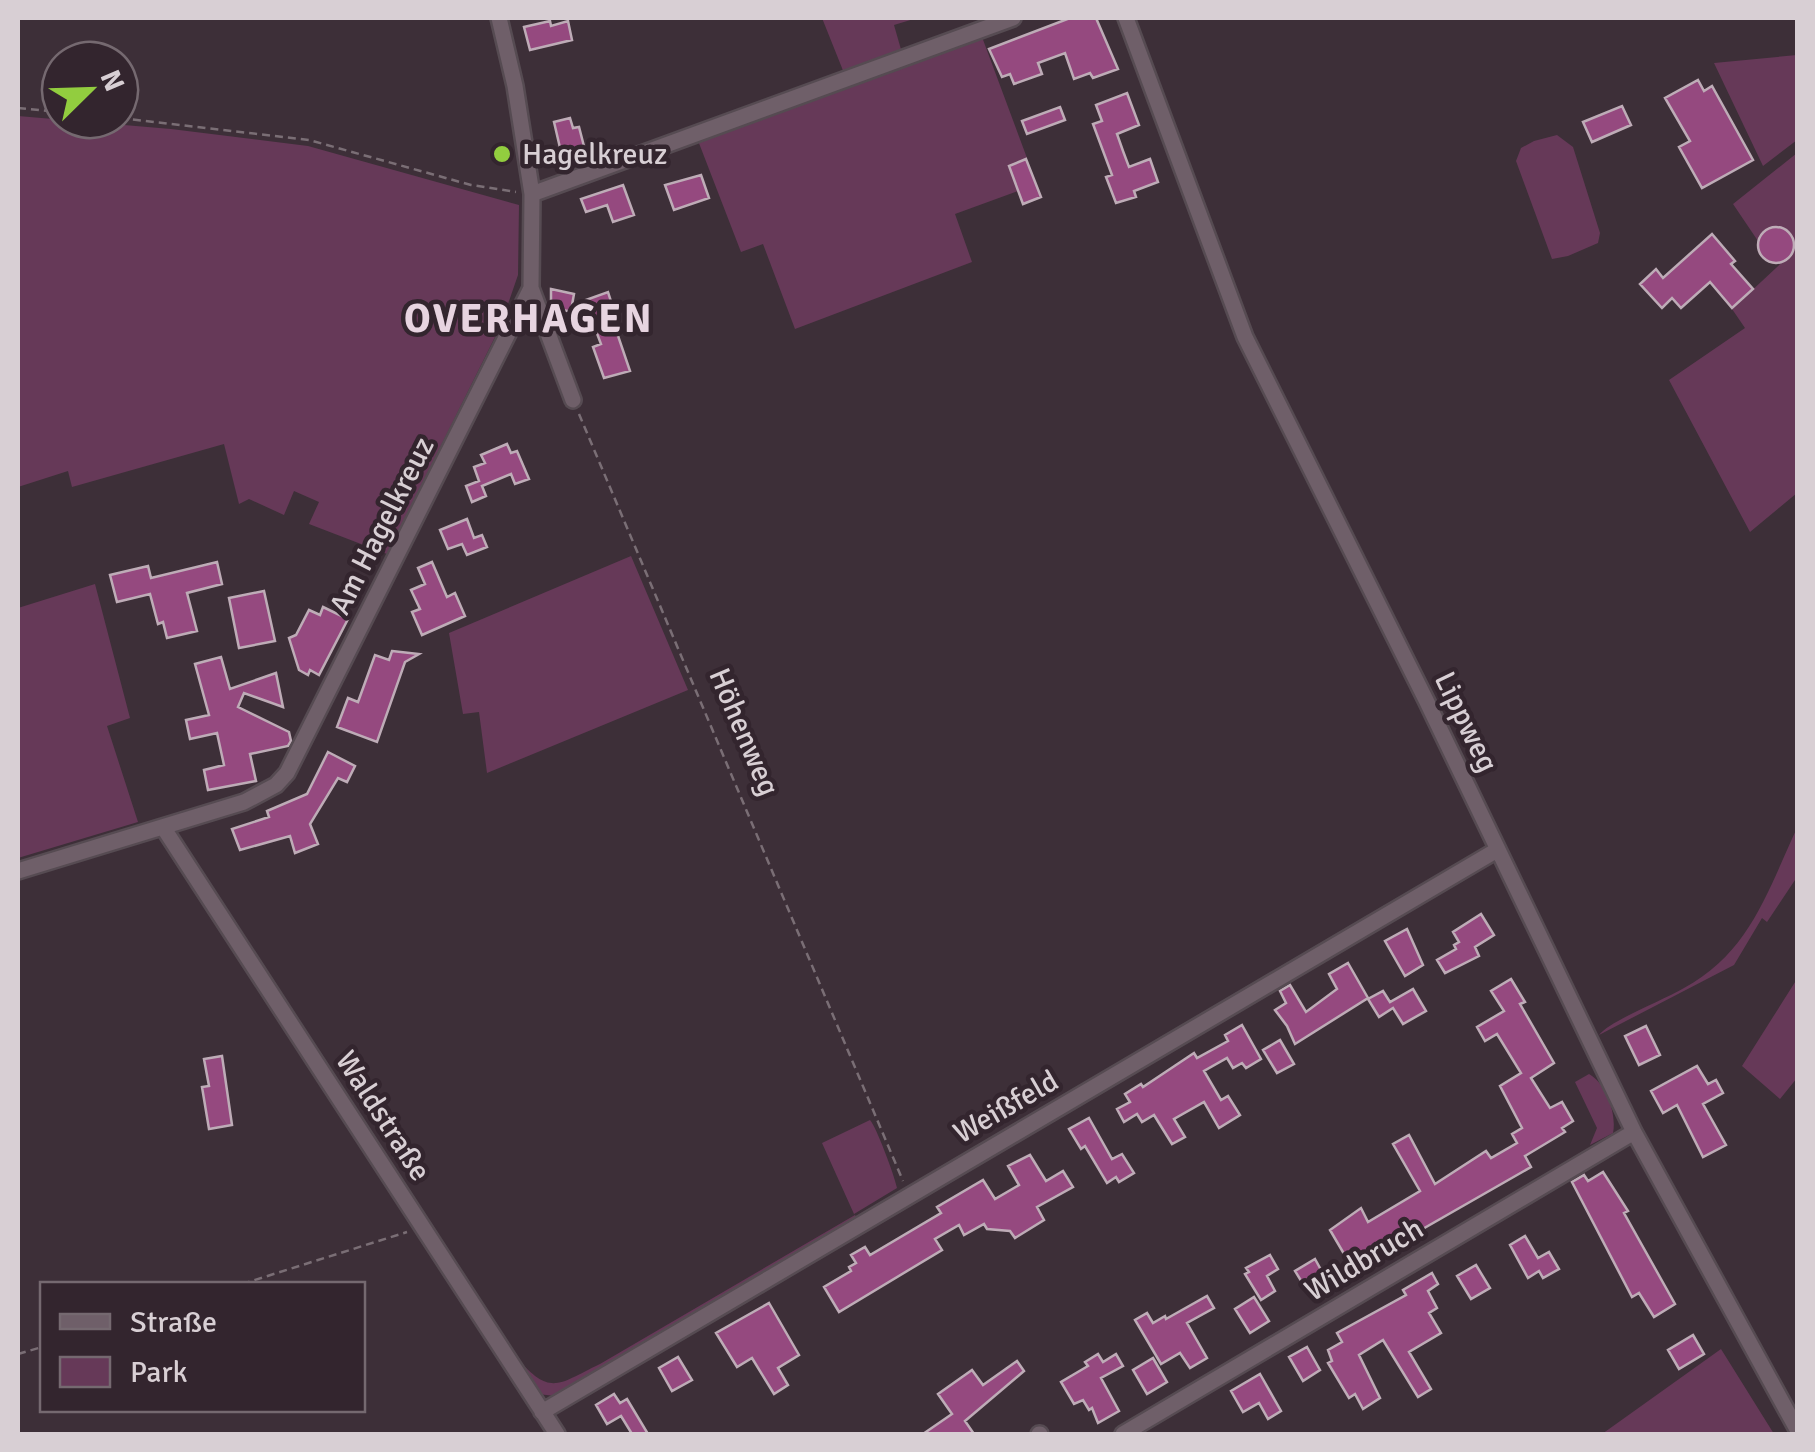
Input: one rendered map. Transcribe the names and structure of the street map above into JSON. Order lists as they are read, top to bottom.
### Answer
{
  "streets": {
    "street": [
      "Am Hagelkreuz",
      "Lippweg",
      "Weißfeld",
      "Waldstraße",
      "Wildbruch"
    ],
    "path": ["Höhenweg"]
  },
  "crossings": [
    ["Am Hagelkreuz", "Waldstraße"],
    ["Lippweg", "Weißfeld"],
    ["Lippweg", "Wildbruch"],
    ["Höhenweg", "Weißfeld"],
    ["Weißfeld", "Waldstraße"]
  ],
  "districts": ["OVERHAGEN"],
  "places": ["Hagelkreuz"],
  "legend": ["Straße", "Park"],
  "north": "top right"
}
